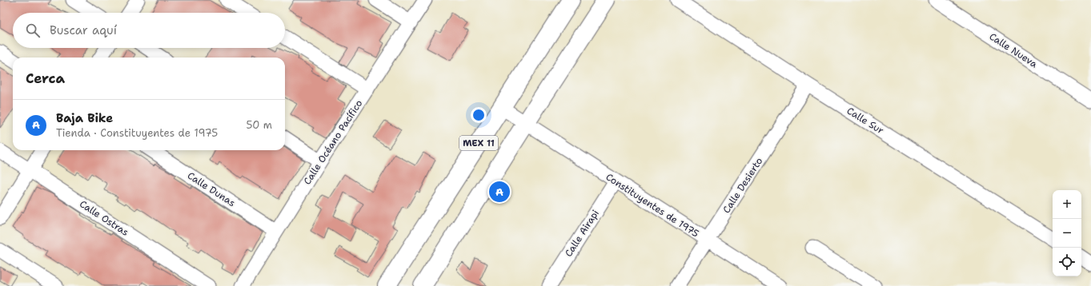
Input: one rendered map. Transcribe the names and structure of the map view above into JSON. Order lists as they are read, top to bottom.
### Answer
{
  "streets": {
    "main road": ["MEX 11"],
    "street": [
      "Calle Nueva",
      "Calle Sur",
      "Calle Océano Pacífico",
      "Calle Desierto",
      "Calle Dunas",
      "Constituyentes de 1975",
      "Calle Ostras",
      "Calle Airapi"
    ]
  },
  "crossings": [
    ["Calle Sur", "Calle Desierto"],
    ["Calle Océano Pacífico", "Calle Dunas"],
    ["MEX 11", "Constituyentes de 1975"],
    ["Calle Desierto", "Constituyentes de 1975"],
    ["Constituyentes de 1975", "Calle Airapi"]
  ],
  "page": {
    "search": "Buscar aquí",
    "heading": "Cerca",
    "list": [
      {
        "mark": "A",
        "name": "Baja Bike",
        "note": "Tienda · Constituyentes de 1975",
        "value": "50 m"
      }
    ],
    "pins": "A",
    "map_buttons": ["+", "−"]
  }
}
